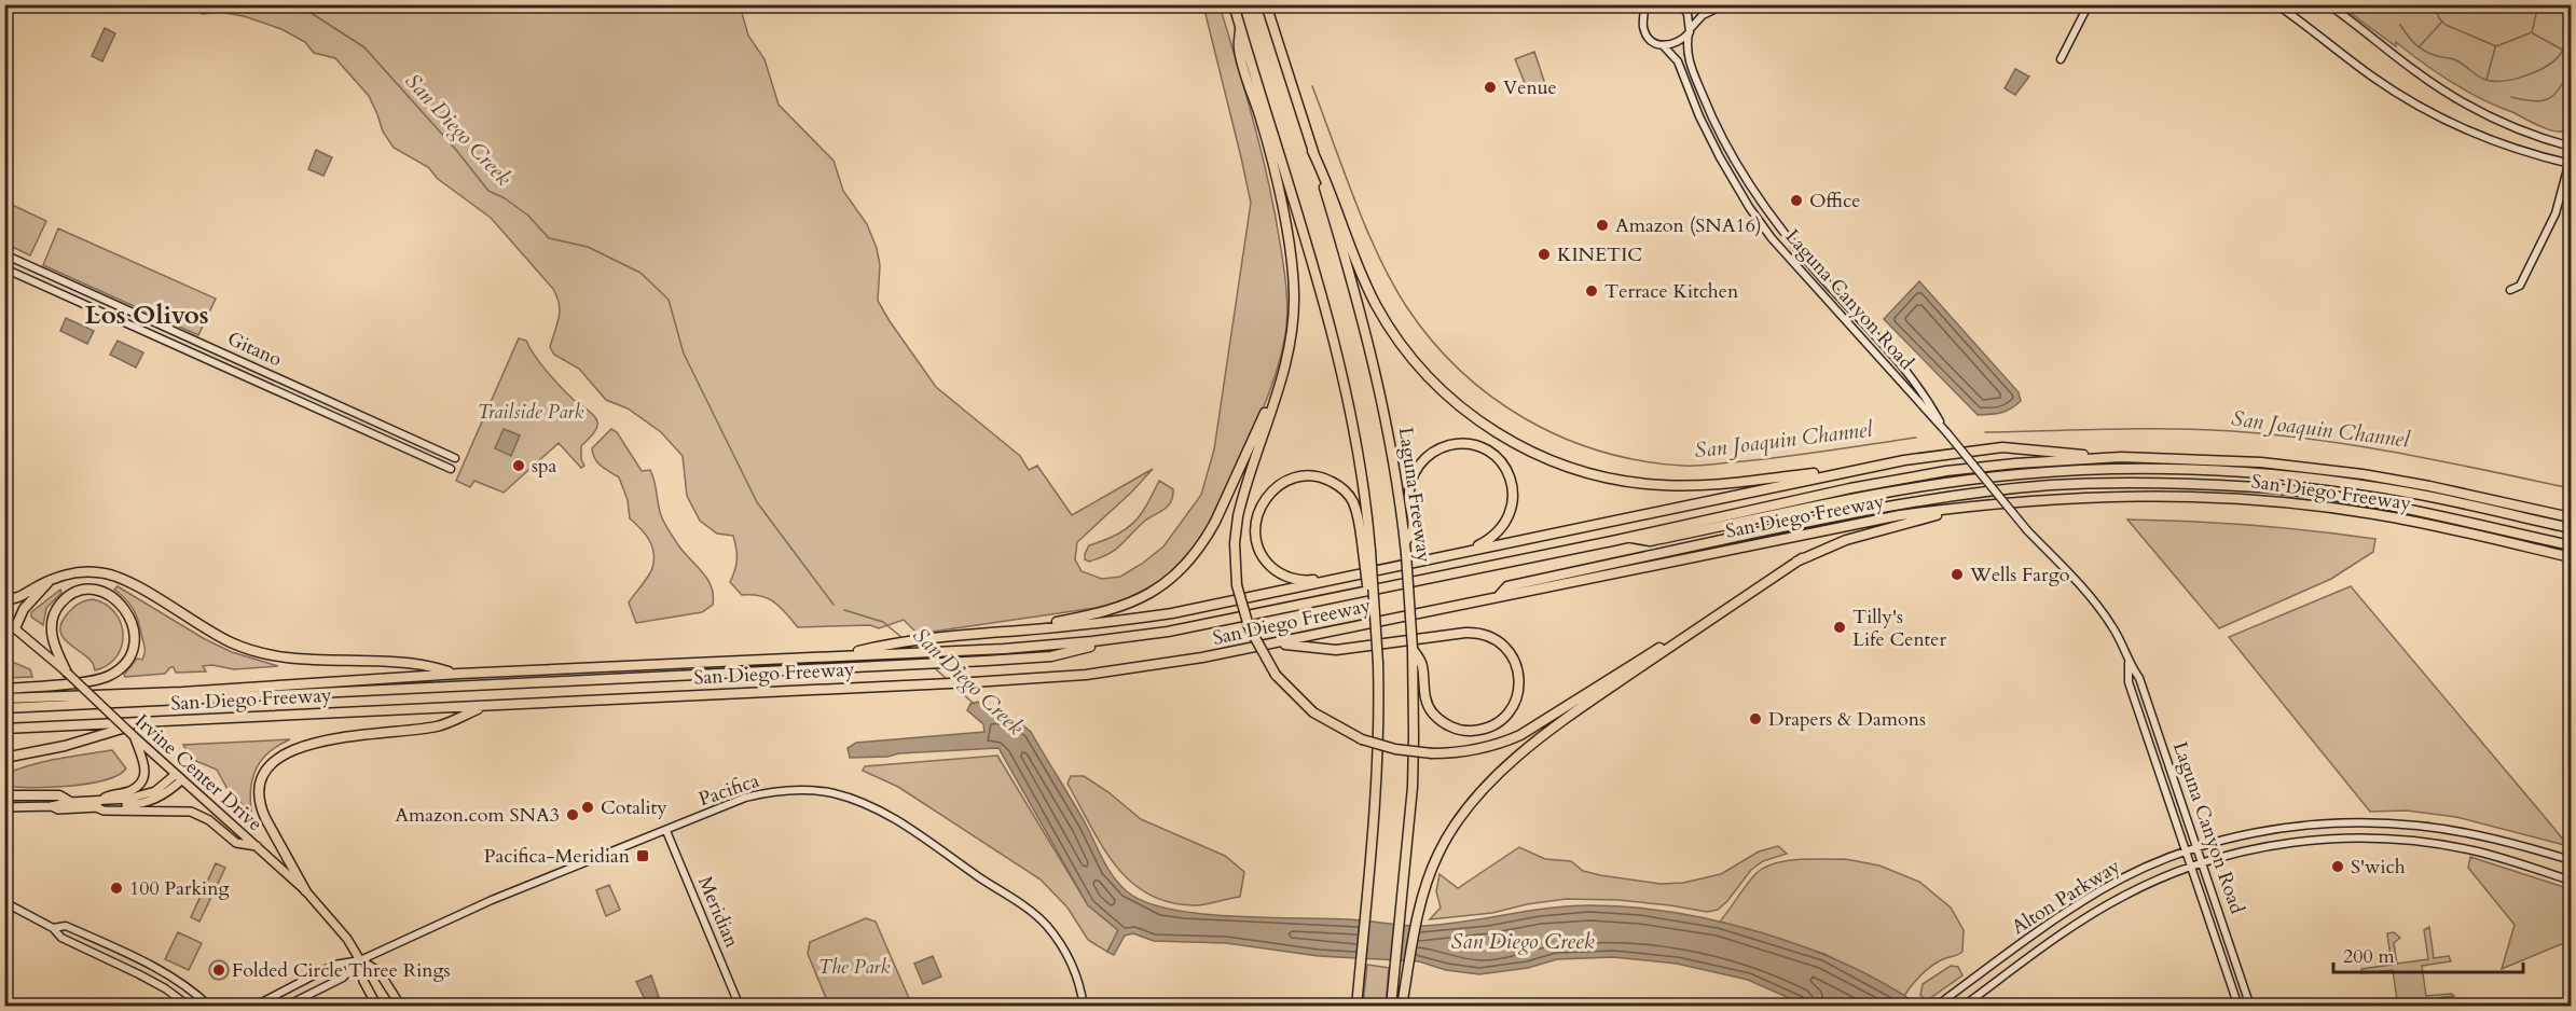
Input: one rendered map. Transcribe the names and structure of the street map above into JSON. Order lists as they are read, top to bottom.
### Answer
{
  "streets": {
    "highway": ["San Diego Freeway", "Laguna Freeway"],
    "main road": [
      "Laguna Canyon Road",
      "Gitano",
      "Irvine Center Drive",
      "Pacifica",
      "Alton Parkway",
      "Meridian"
    ]
  },
  "crossings": [
    ["Laguna Canyon Road", "Alton Parkway"],
    ["Irvine Center Drive", "Pacifica"],
    ["Pacifica", "Meridian"]
  ],
  "districts": ["Los Olivos"],
  "water": ["San Diego Creek", "San Joaquin Channel"],
  "parks": ["Trailside Park", "The Park"],
  "places": {
    "other": [
      "Venue",
      "Office",
      "Amazon (SNA16)",
      "KINETIC",
      "Terrace Kitchen",
      "spa",
      "Wells Fargo",
      "Tilly's Life Center",
      "Drapers & Damons",
      "Cotality",
      "Amazon.com SNA3",
      "S'wich",
      "100 Parking",
      "Folded Circle Three Rings"
    ],
    "transit": ["Pacifica-Meridian"]
  },
  "scale_bar": "200 m"
}
